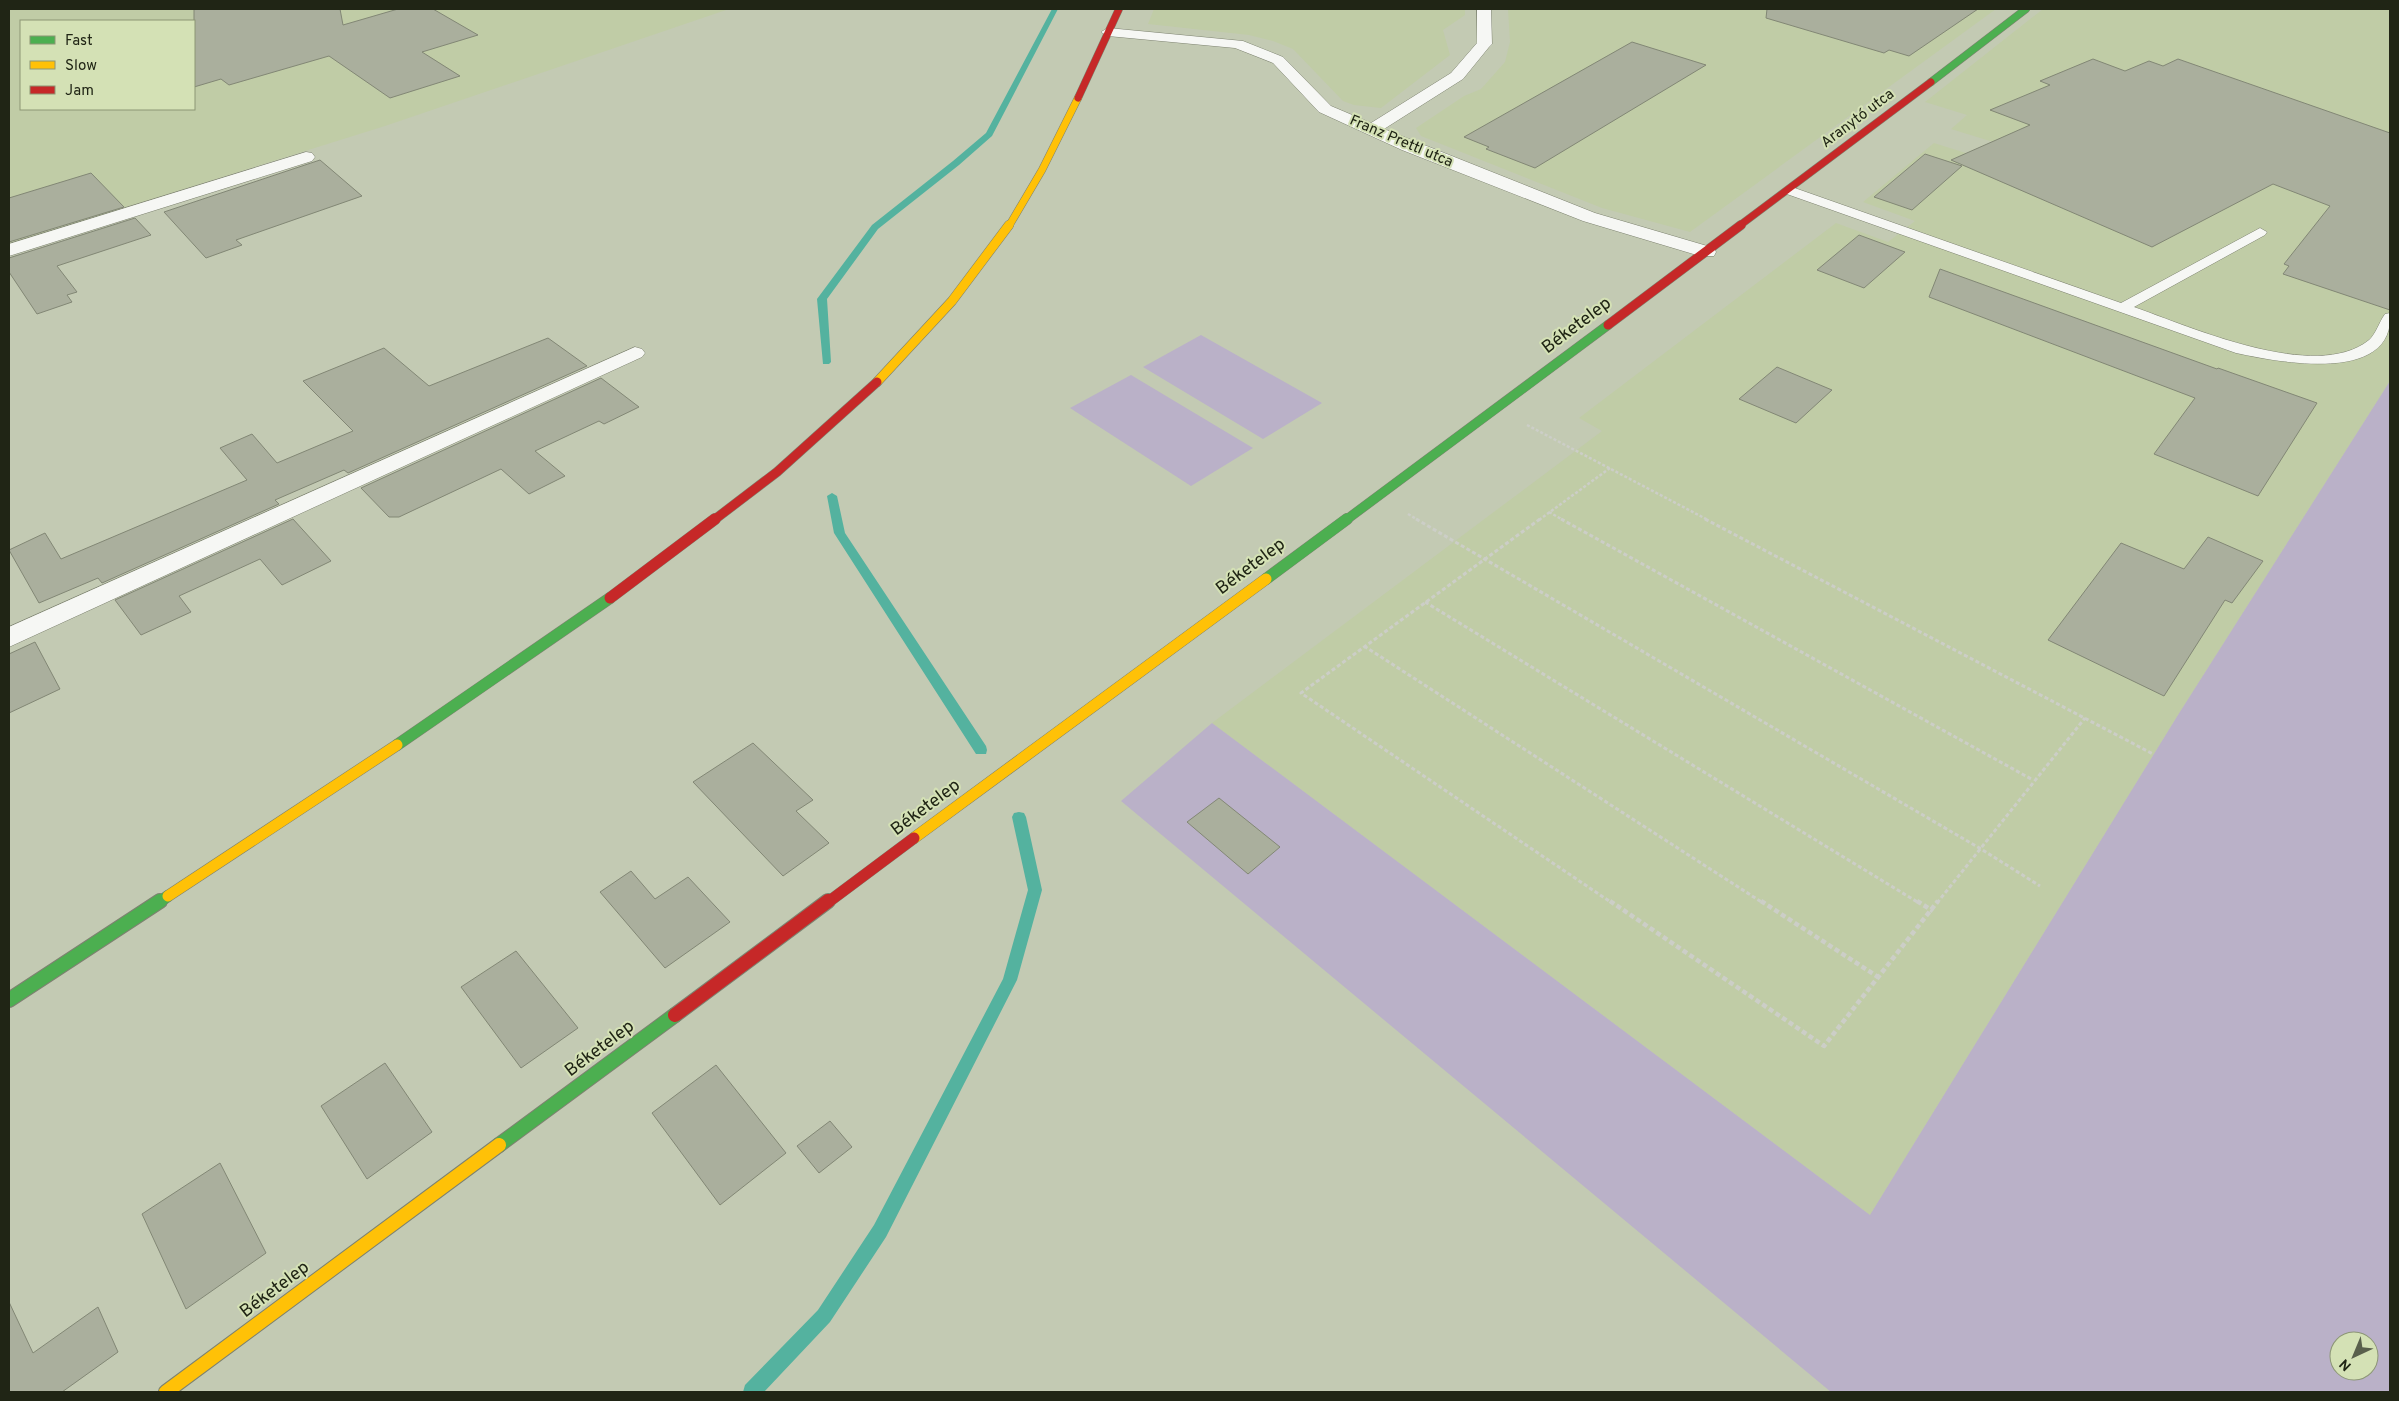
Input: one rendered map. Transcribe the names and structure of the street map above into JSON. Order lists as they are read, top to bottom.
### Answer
{
  "streets": {
    "street": ["Aranytó utca", "Franz Prettl utca", "Béketelep"]
  },
  "crossings": [
    ["Aranytó utca", "Franz Prettl utca"],
    ["Aranytó utca", "Béketelep"],
    ["Franz Prettl utca", "Béketelep"]
  ],
  "legend": ["Fast", "Slow", "Jam"],
  "north": "bottom left"
}
